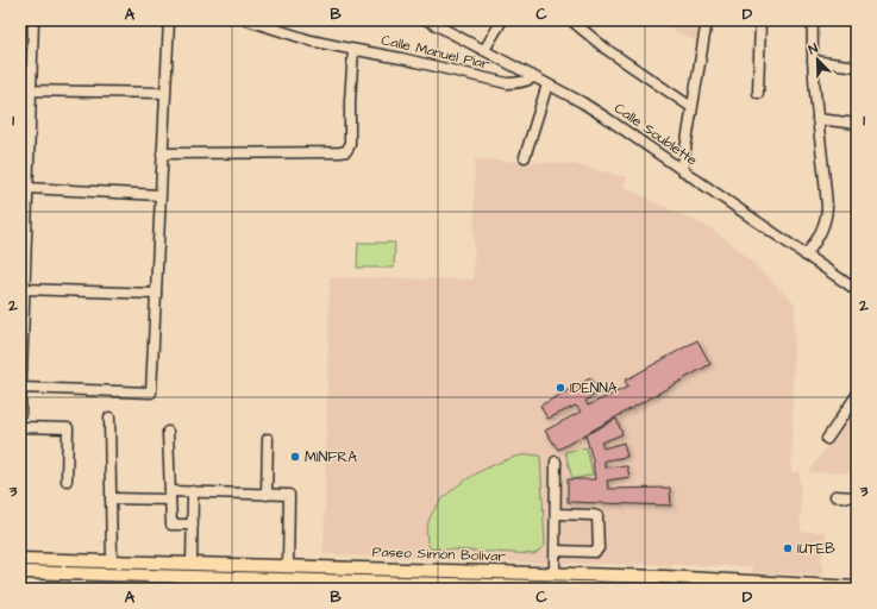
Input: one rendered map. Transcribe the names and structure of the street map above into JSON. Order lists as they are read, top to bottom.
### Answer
{
  "streets": {
    "main road": ["Paseo Simón Bolívar"],
    "street": ["Calle Manuel Piar", "Calle Soublette"]
  },
  "crossings": [
    ["Calle Manuel Piar", "Calle Soublette"]
  ],
  "places": ["IDENNA", "MINFRA", "IUTEB"],
  "north": "top left",
  "grid": {
    "columns": [
      "A",
      "B",
      "C",
      "D"
    ],
    "rows": ["1", "2", "3"]
  }
}
